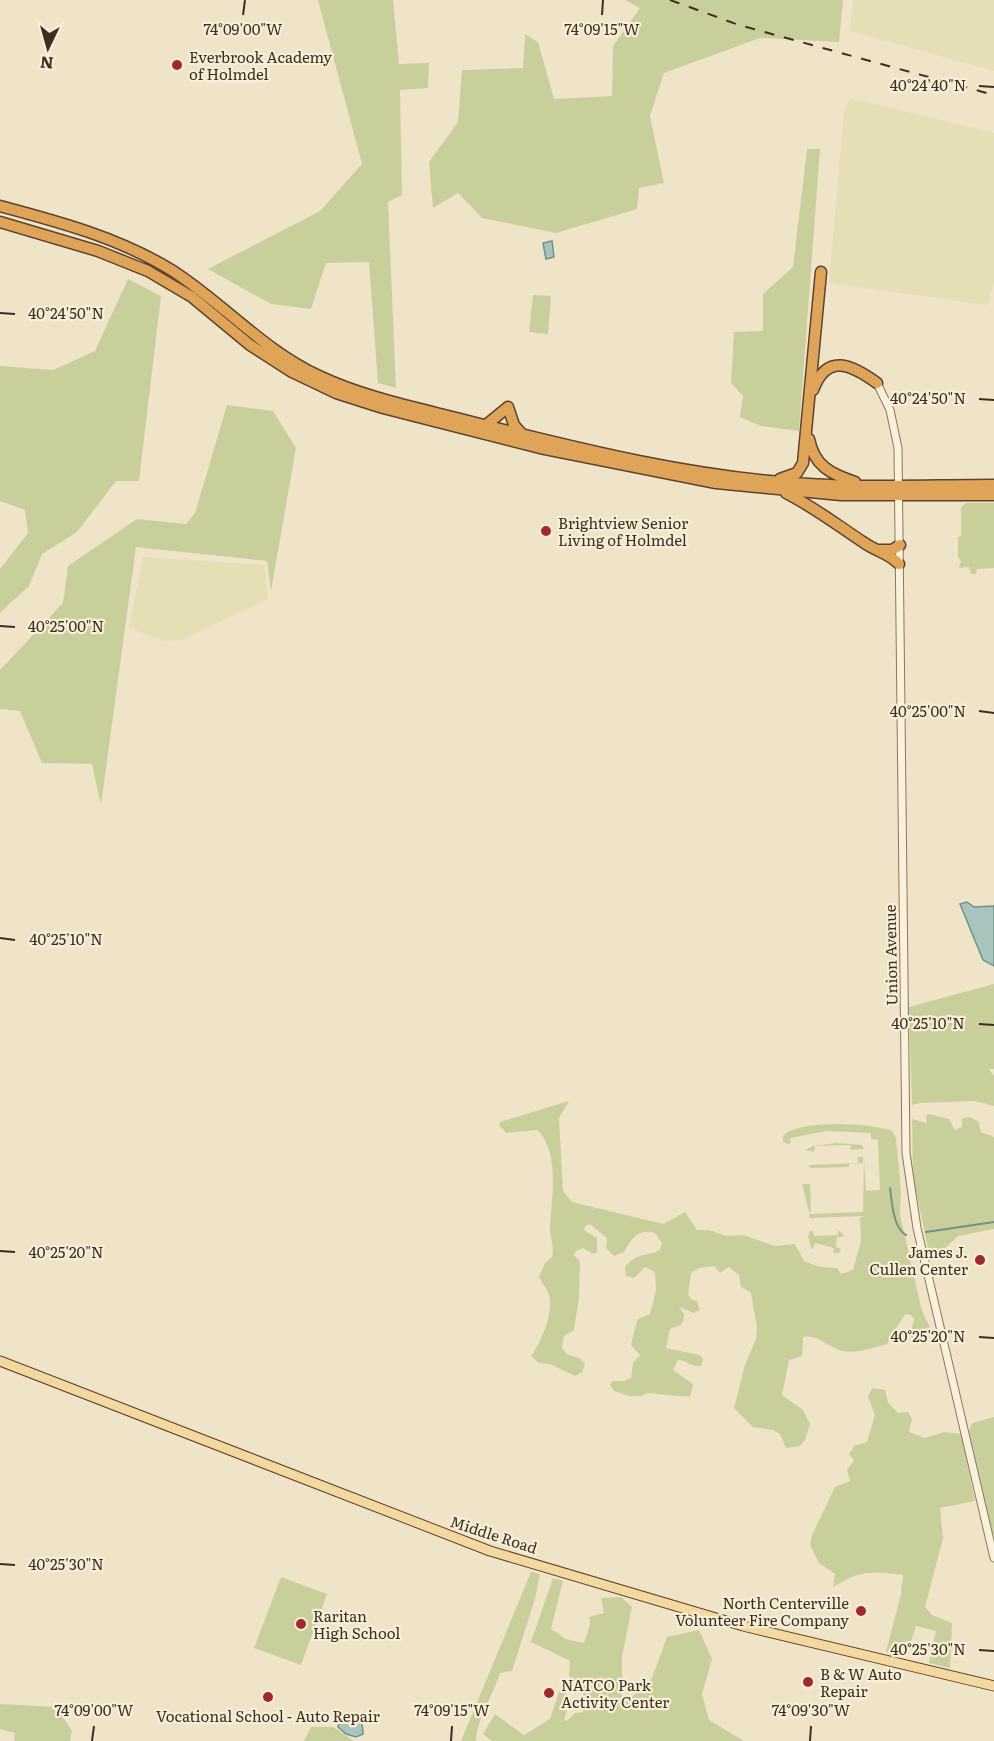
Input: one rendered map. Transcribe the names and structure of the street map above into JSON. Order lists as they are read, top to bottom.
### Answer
{
  "streets": {
    "main road": ["Middle Road"],
    "street": ["Union Avenue"]
  },
  "places": [
    "Everbrook Academy of Holmdel",
    "Brightview Senior Living of Holmdel",
    "James J. Cullen Center",
    "North Centerville Volunteer Fire Company",
    "Raritan High School",
    "B & W Auto Repair",
    "NATCO Park Activity Center",
    "Vocational School - Auto Repair"
  ],
  "north": "bottom",
  "coordinates": [
    "74°09'00\"W",
    "74°09'15\"W",
    "40°24'40\"N",
    "40°24'50\"N",
    "40°25'00\"N",
    "40°25'10\"N",
    "40°25'20\"N",
    "40°25'30\"N",
    "74°09'30\"W"
  ]
}
